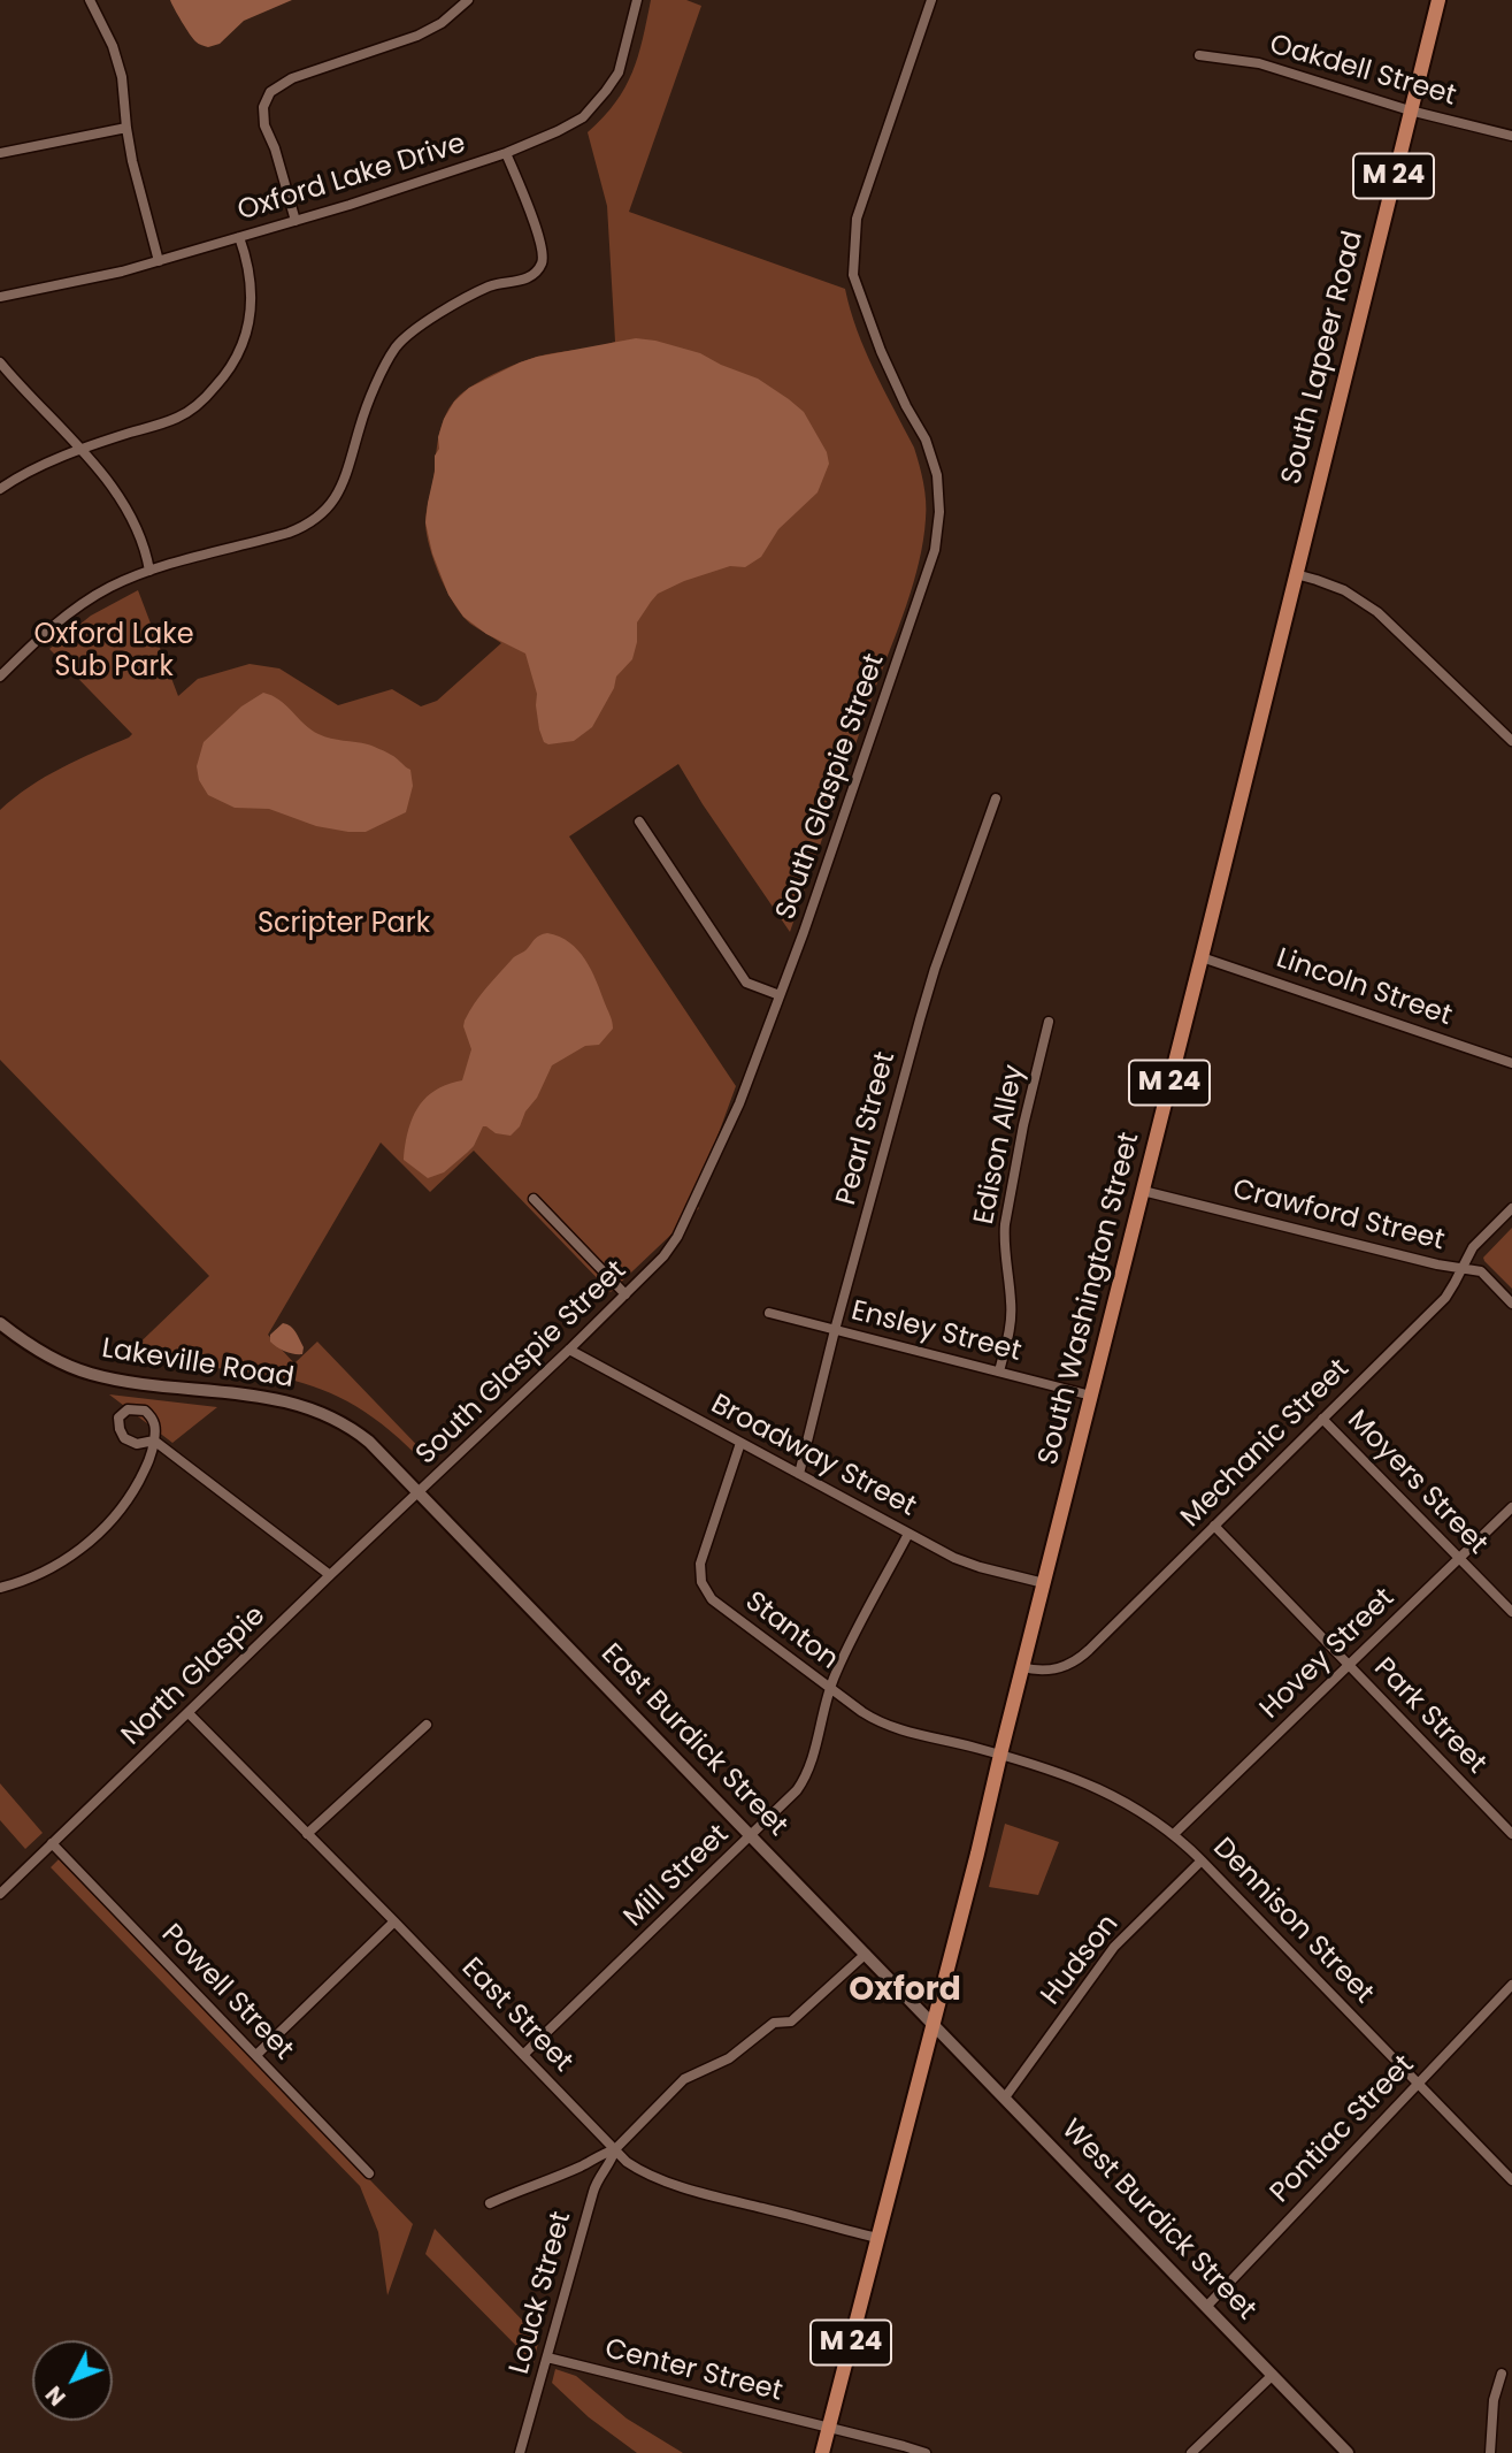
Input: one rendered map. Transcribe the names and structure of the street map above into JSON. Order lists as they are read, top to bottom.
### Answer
{
  "streets": {
    "main road": [
      "M 24",
      "South Lapeer Road",
      "South Washington Street",
      "Lakeville Road",
      "East Burdick Street",
      "West Burdick Street"
    ],
    "street": [
      "Oakdell Street",
      "Oxford Lake Drive",
      "South Glaspie Street",
      "Lincoln Street",
      "Pearl Street",
      "Edison Alley",
      "Crawford Street",
      "Ensley Street",
      "Mechanic Street",
      "Broadway Street",
      "Moyers Street",
      "Stanton",
      "Hovey Street",
      "North Glaspie",
      "Park Street",
      "Mill Street",
      "Dennison Street",
      "Hudson",
      "Powell Street",
      "East Street",
      "Pontiac Street",
      "Louck Street",
      "Center Street"
    ]
  },
  "crossings": [
    ["Oakdell Street", "South Lapeer Road"],
    ["M 24", "South Washington Street"],
    ["M 24", "East Burdick Street"],
    ["M 24", "East Street"],
    ["M 24", "West Burdick Street"],
    ["M 24", "Center Street"],
    ["South Lapeer Road", "South Washington Street"],
    ["South Glaspie Street", "Lakeville Road"],
    ["South Glaspie Street", "Broadway Street"],
    ["South Glaspie Street", "North Glaspie"],
    ["South Glaspie Street", "East Burdick Street"],
    ["Lincoln Street", "South Washington Street"],
    ["Pearl Street", "Ensley Street"],
    ["Pearl Street", "Broadway Street"],
    ["Edison Alley", "Ensley Street"],
    ["Crawford Street", "South Washington Street"],
    ["Crawford Street", "Mechanic Street"],
    ["South Washington Street", "Ensley Street"],
    ["South Washington Street", "Mechanic Street"],
    ["South Washington Street", "Broadway Street"],
    ["South Washington Street", "Stanton"],
    ["South Washington Street", "East Burdick Street"],
    ["South Washington Street", "Dennison Street"],
    ["South Washington Street", "West Burdick Street"],
    ["Lakeville Road", "North Glaspie"],
    ["Lakeville Road", "East Burdick Street"],
    ["Mechanic Street", "Moyers Street"],
    ["Mechanic Street", "Park Street"],
    ["Broadway Street", "Stanton"],
    ["Broadway Street", "Mill Street"],
    ["Moyers Street", "Hovey Street"],
    ["Stanton", "Mill Street"],
    ["Stanton", "Dennison Street"],
    ["Hovey Street", "Park Street"],
    ["Hovey Street", "Dennison Street"],
    ["North Glaspie", "East Burdick Street"],
    ["North Glaspie", "Powell Street"],
    ["North Glaspie", "East Street"],
    ["East Burdick Street", "Mill Street"],
    ["East Burdick Street", "West Burdick Street"],
    ["Mill Street", "East Street"],
    ["Dennison Street", "Hudson"],
    ["Dennison Street", "Pontiac Street"],
    ["Hudson", "West Burdick Street"],
    ["East Street", "Louck Street"],
    ["Pontiac Street", "West Burdick Street"],
    ["Louck Street", "Center Street"]
  ],
  "districts": ["Oxford"],
  "parks": ["Oxford Lake Sub Park", "Scripter Park"],
  "north": "bottom left"
}
